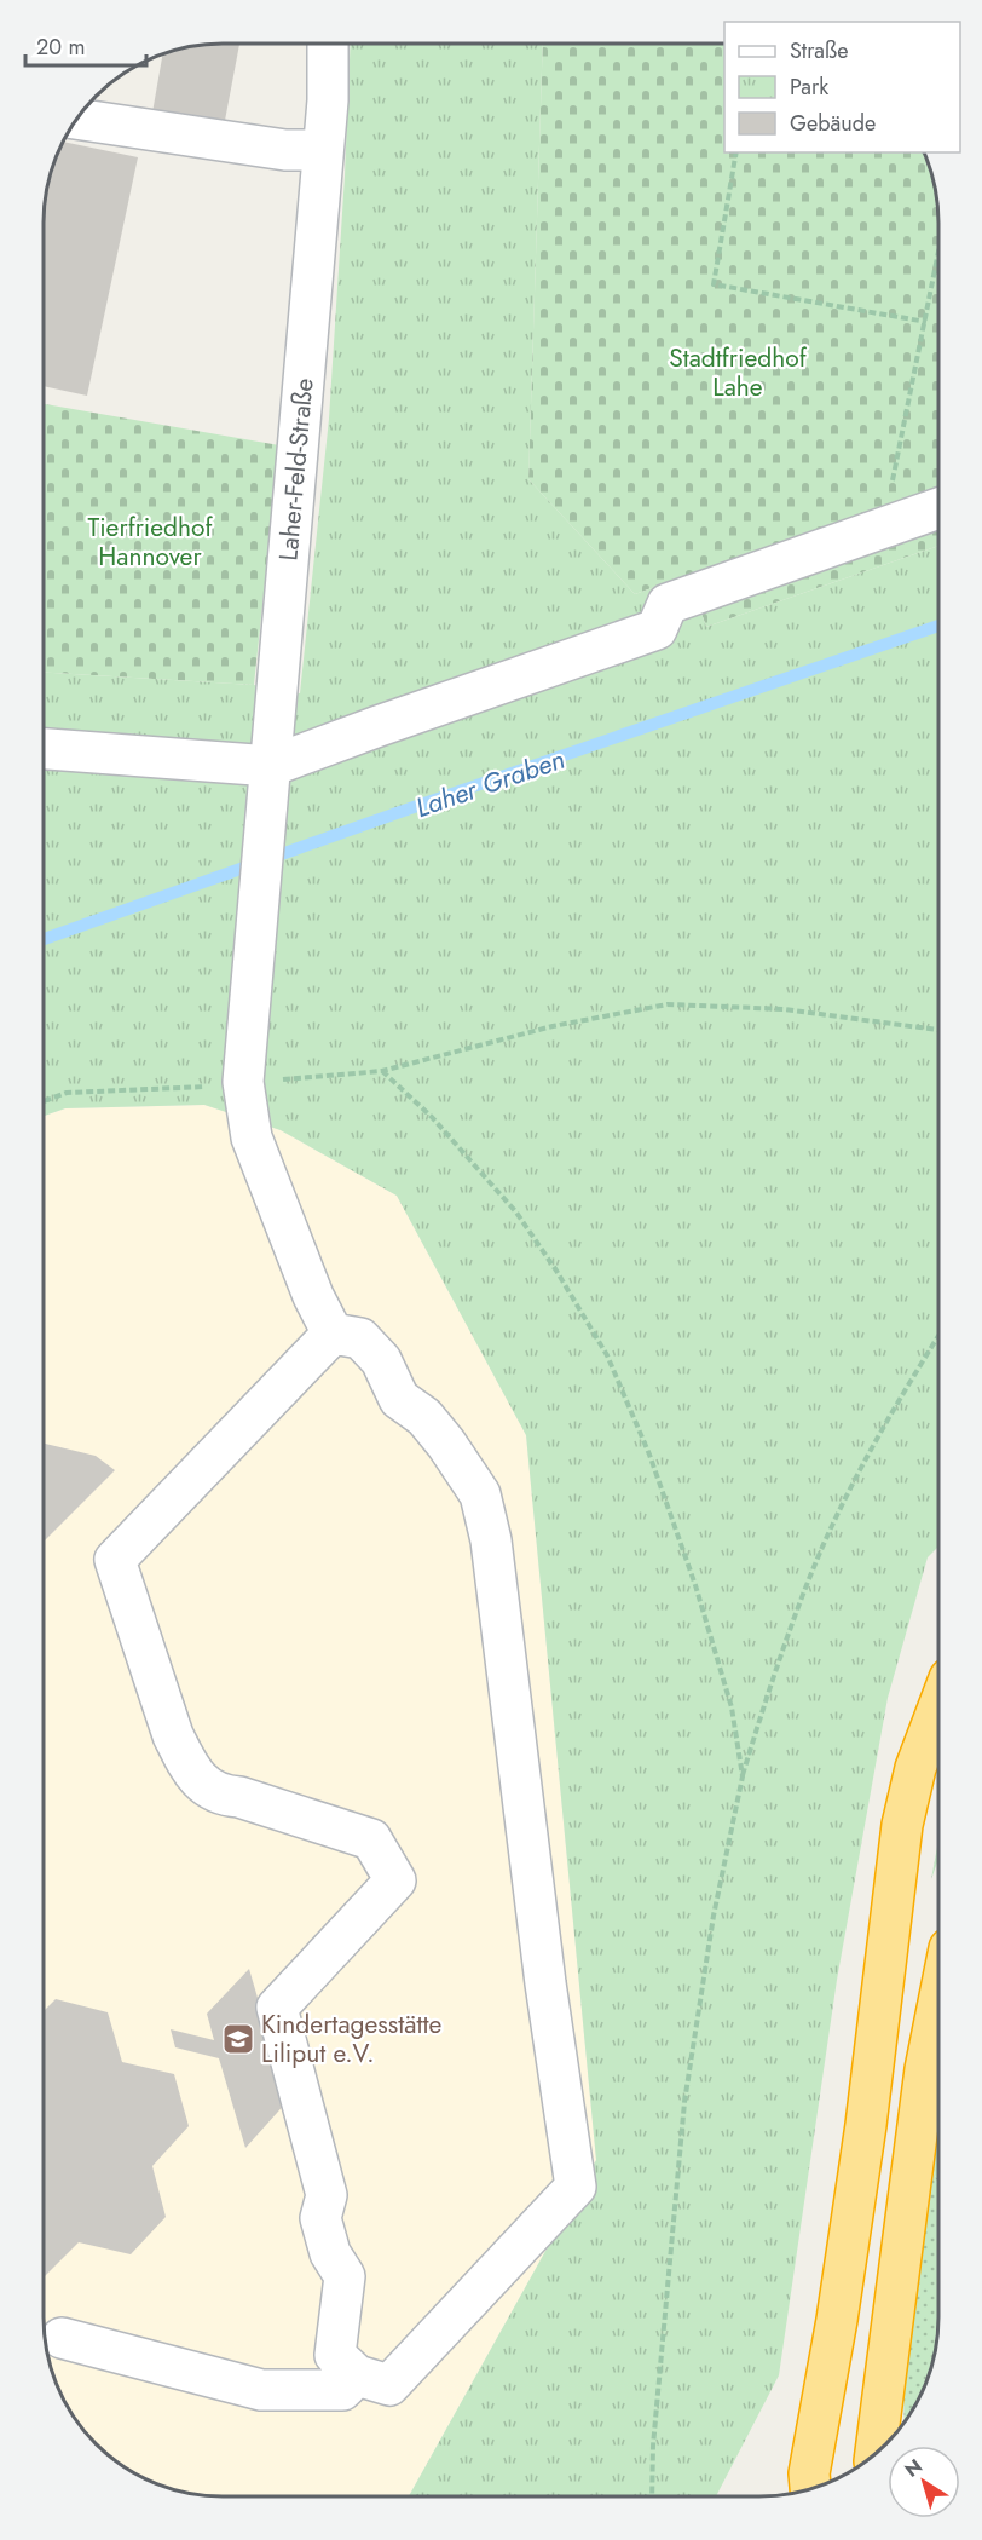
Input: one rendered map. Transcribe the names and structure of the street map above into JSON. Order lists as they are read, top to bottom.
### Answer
{
  "streets": {
    "street": ["Laher-Feld-Straße"]
  },
  "water": ["Laher Graben"],
  "parks": ["Stadtfriedhof Lahe", "Tierfriedhof Hannover"],
  "places": {
    "school or university": ["Kindertagesstätte Liliput e.V."]
  },
  "legend": ["Straße", "Park", "Gebäude"],
  "scale_bar": "20 m",
  "north": "top left"
}
